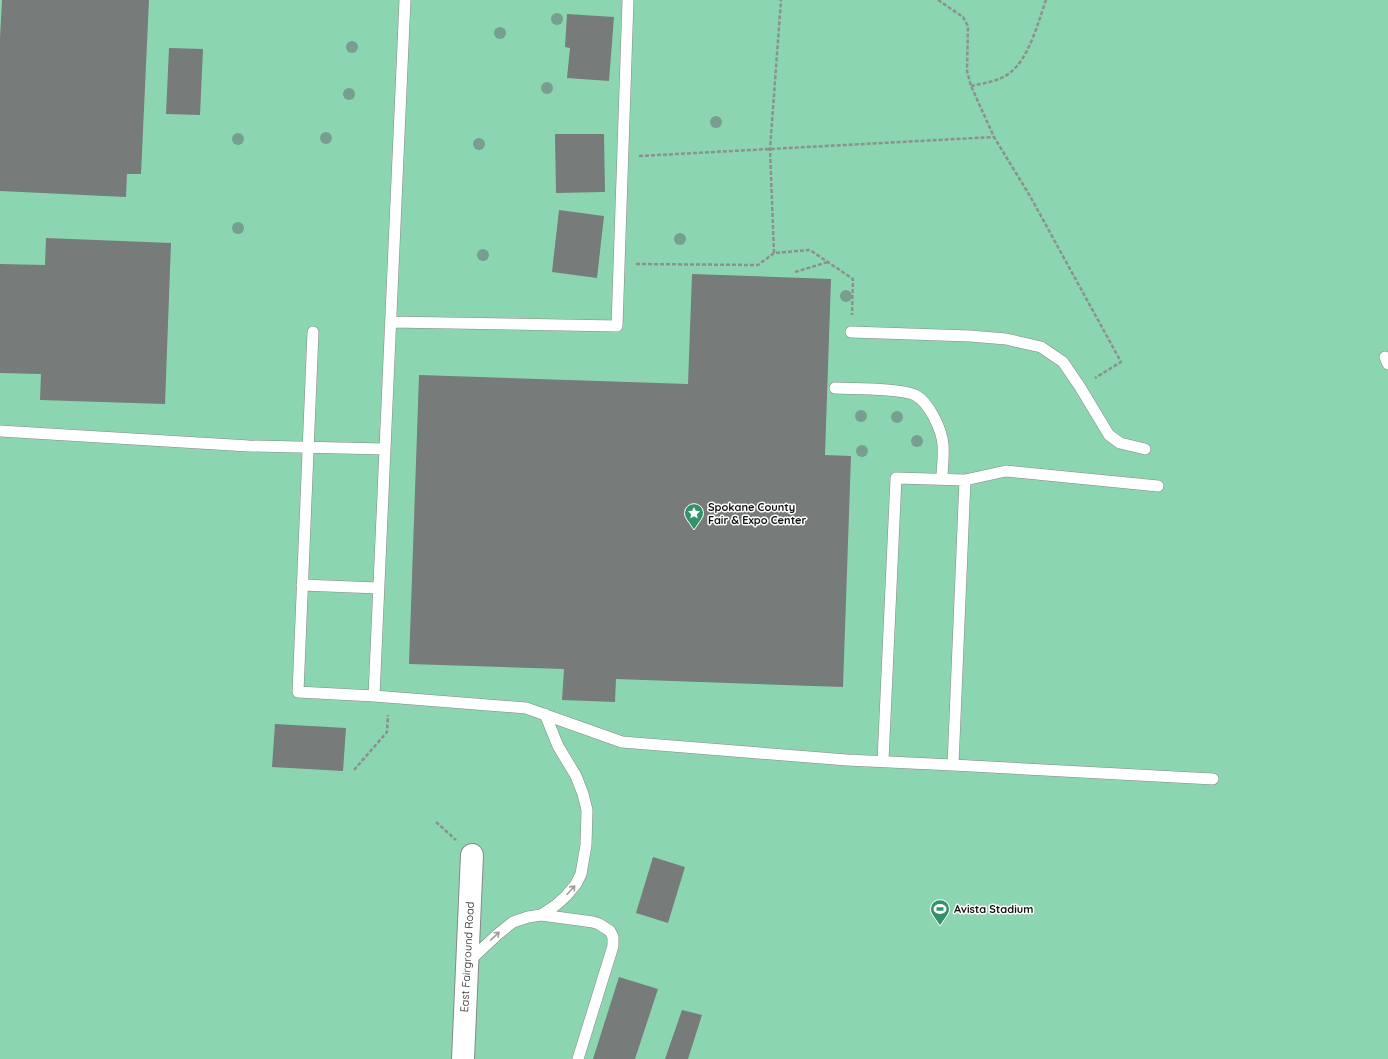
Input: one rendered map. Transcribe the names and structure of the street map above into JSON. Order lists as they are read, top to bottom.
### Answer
{
  "streets": {
    "street": ["East Fairground Road"]
  },
  "places": {
    "place": ["Spokane County Fair & Expo Center"],
    "sports": ["Avista Stadium"]
  }
}
